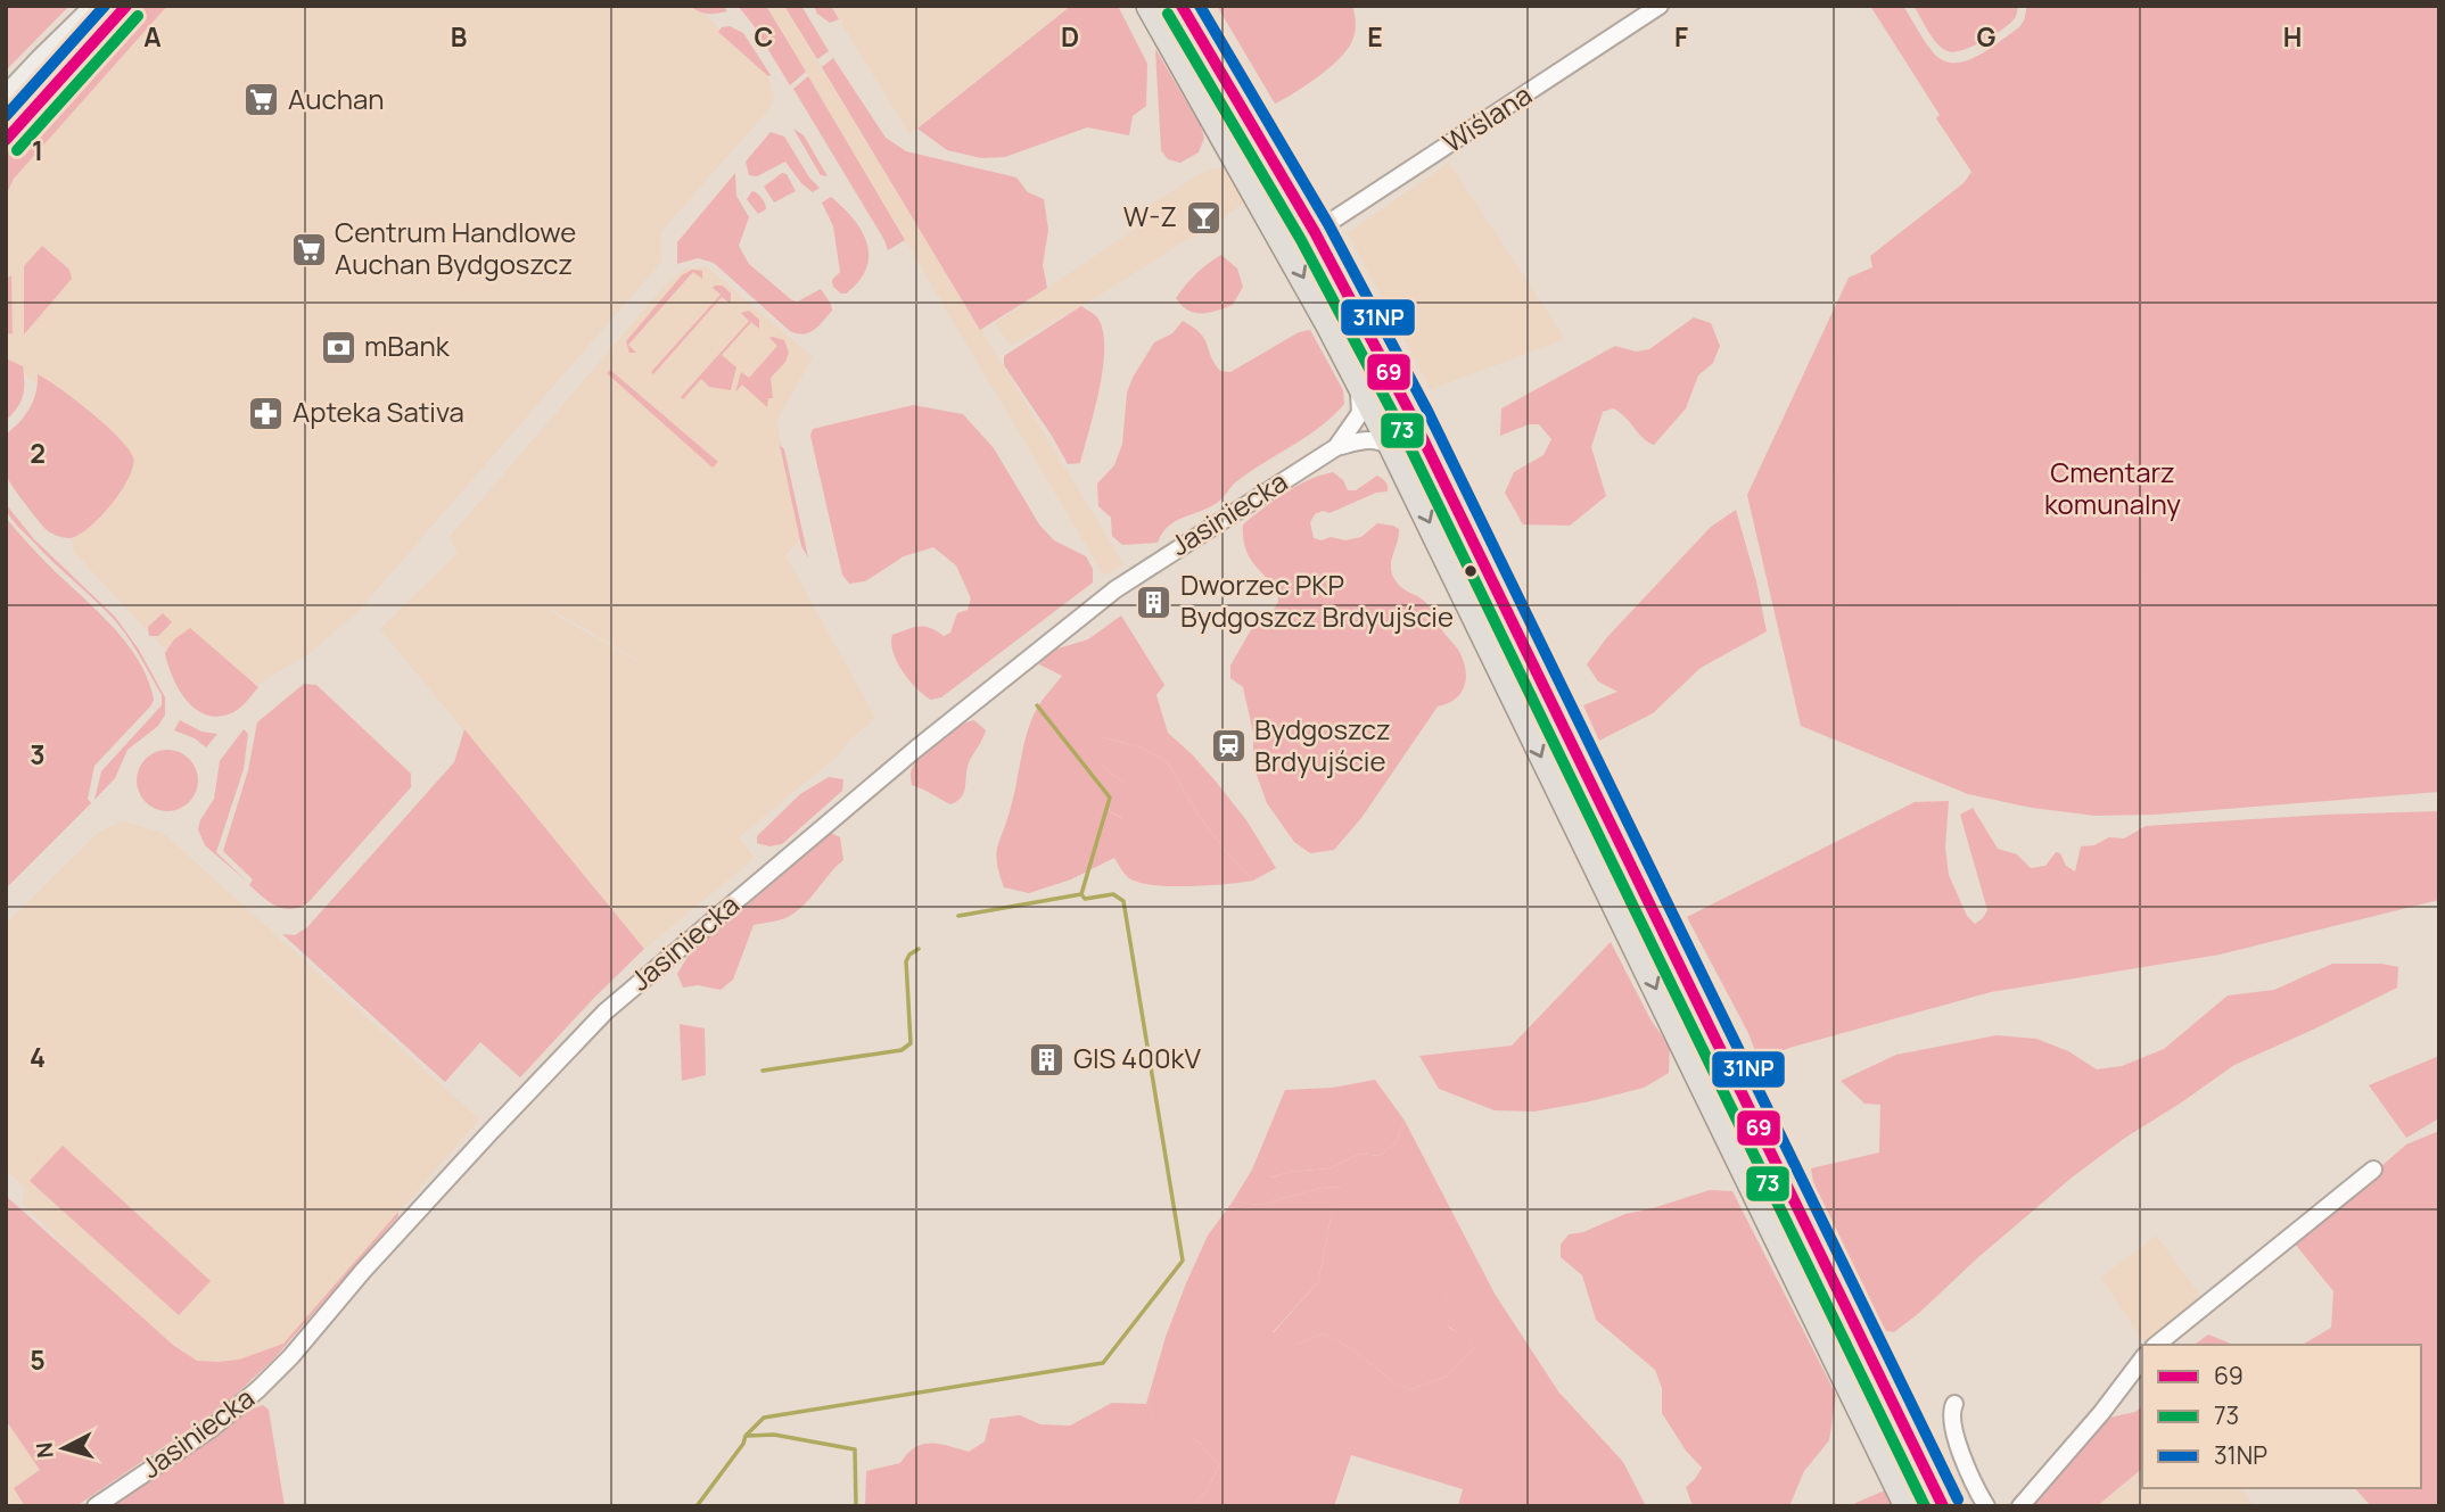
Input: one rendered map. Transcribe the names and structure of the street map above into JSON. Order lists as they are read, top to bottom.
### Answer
{
  "streets": {
    "street": ["Wiślana", "Jasiniecka"]
  },
  "parks": ["Cmentarz komunalny"],
  "places": {
    "supermarket": ["Auchan", "Centrum Handlowe Auchan Bydgoszcz"],
    "bar": ["W-Z"],
    "bank": ["mBank"],
    "pharmacy": ["Apteka Sativa"],
    "building": ["Dworzec PKP Bydgoszcz Brdyujście", "GIS 400kV"],
    "station": ["Bydgoszcz Brdyujście"]
  },
  "lines": ["transit line 69", "transit line 31NP", "transit line 73"],
  "legend": ["69", "73", "31NP"],
  "north": "left",
  "grid": {
    "columns": [
      "A",
      "B",
      "C",
      "D",
      "E",
      "F",
      "G",
      "H"
    ],
    "rows": [
      "1",
      "2",
      "3",
      "4",
      "5"
    ]
  }
}
